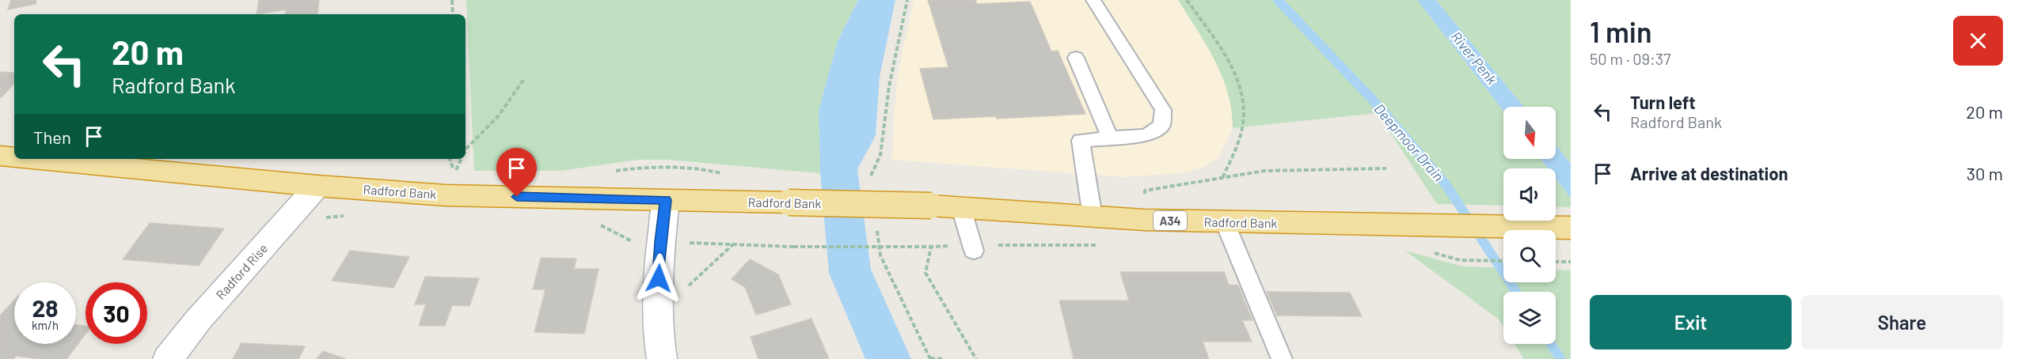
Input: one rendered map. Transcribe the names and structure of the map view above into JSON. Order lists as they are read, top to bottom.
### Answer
{
  "streets": {
    "highway": ["Radford Bank", "A34"],
    "street": ["Radford Rise"]
  },
  "crossings": [
    ["Radford Bank", "Radford Rise"]
  ],
  "water": ["River Penk", "Deepmoor Drain"],
  "north": "bottom",
  "page": {
    "heading": ["1 min", "50 m · 09:37"],
    "turn": ["20 m", "Radford Bank"],
    "list": [
      {
        "name": "Turn left",
        "note": "Radford Bank",
        "value": "20 m"
      },
      {
        "name": "Arrive at destination",
        "value": "30 m"
      }
    ],
    "then": "Then",
    "speed": "28 km/h",
    "limit": "30",
    "buttons": ["Exit", "Share"]
  }
}
